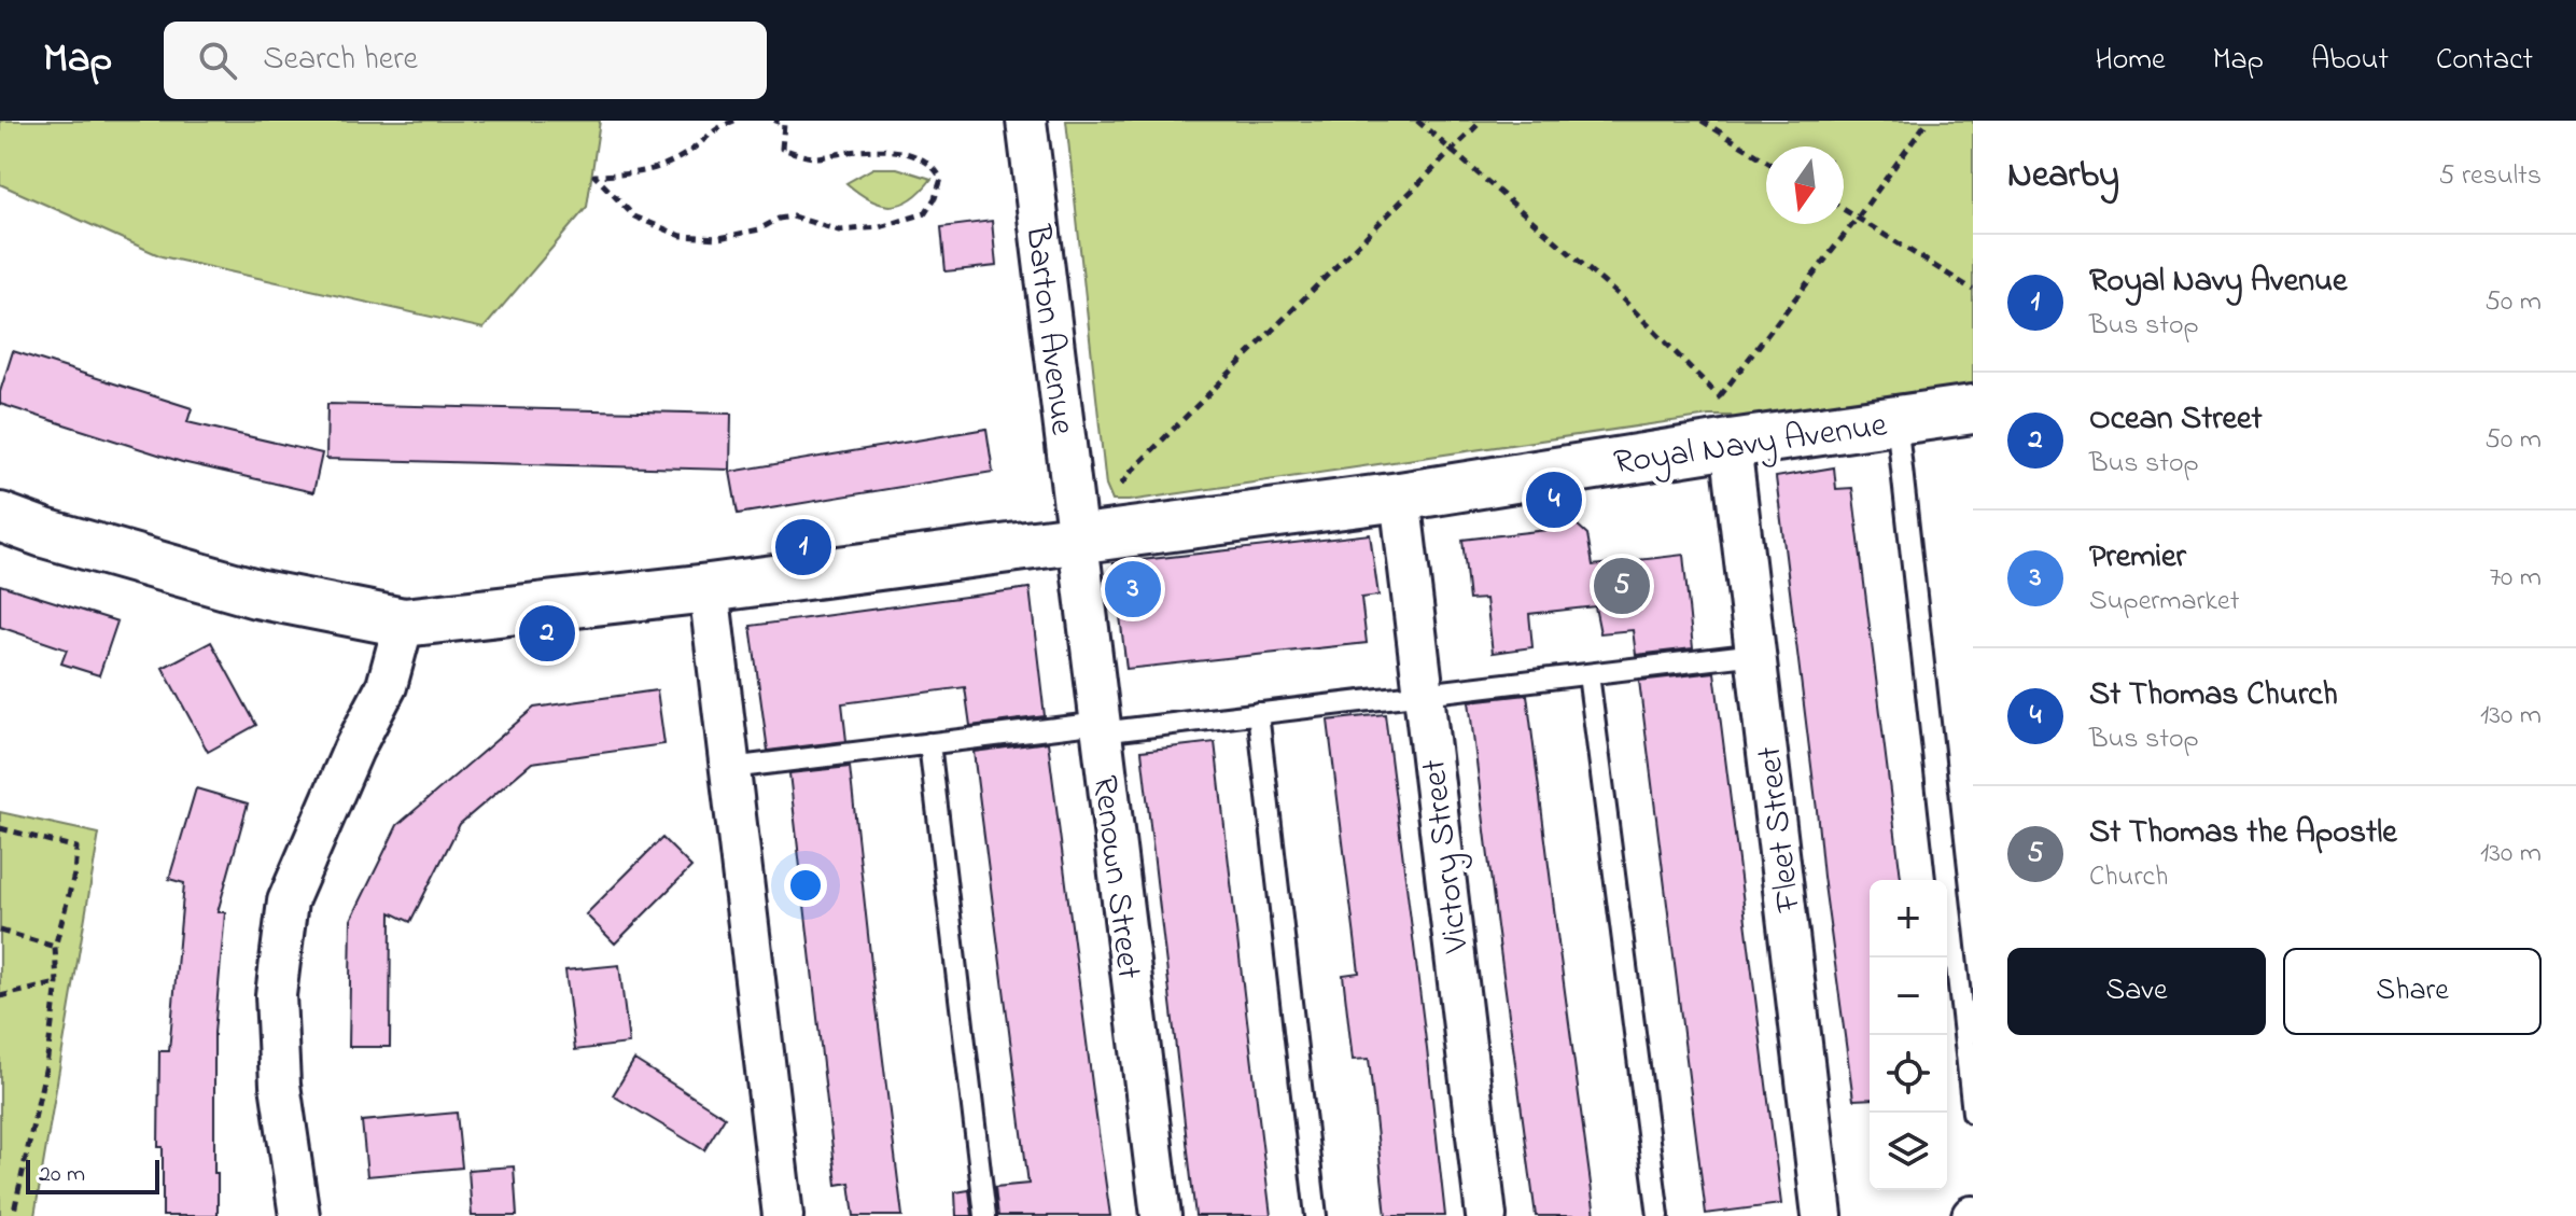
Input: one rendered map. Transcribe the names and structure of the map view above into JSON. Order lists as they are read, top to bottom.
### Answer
{
  "streets": {
    "street": [
      "Barton Avenue",
      "Royal Navy Avenue",
      "Fleet Street",
      "Victory Street",
      "Renown Street"
    ]
  },
  "crossings": [
    ["Barton Avenue", "Royal Navy Avenue"],
    ["Barton Avenue", "Renown Street"],
    ["Royal Navy Avenue", "Fleet Street"],
    ["Royal Navy Avenue", "Victory Street"],
    ["Royal Navy Avenue", "Renown Street"]
  ],
  "scale_bar": "20 m",
  "north": "bottom",
  "page": {
    "header": "Map",
    "search": "Search here",
    "nav": [
      "Home",
      "Map",
      "About",
      "Contact"
    ],
    "heading": ["Nearby", "5 results"],
    "list": [
      {
        "mark": "1",
        "name": "Royal Navy Avenue",
        "note": "Bus stop",
        "value": "50 m"
      },
      {
        "mark": "2",
        "name": "Ocean Street",
        "note": "Bus stop",
        "value": "50 m"
      },
      {
        "mark": "3",
        "name": "Premier",
        "note": "Supermarket",
        "value": "70 m"
      },
      {
        "mark": "4",
        "name": "St Thomas Church",
        "note": "Bus stop",
        "value": "130 m"
      },
      {
        "mark": "5",
        "name": "St Thomas the Apostle",
        "note": "Church",
        "value": "130 m"
      }
    ],
    "pins": [
      "4",
      "1",
      "5",
      "3",
      "2"
    ],
    "map_buttons": ["+", "−"],
    "buttons": ["Save", "Share"],
    "scale": "20 m"
  }
}
